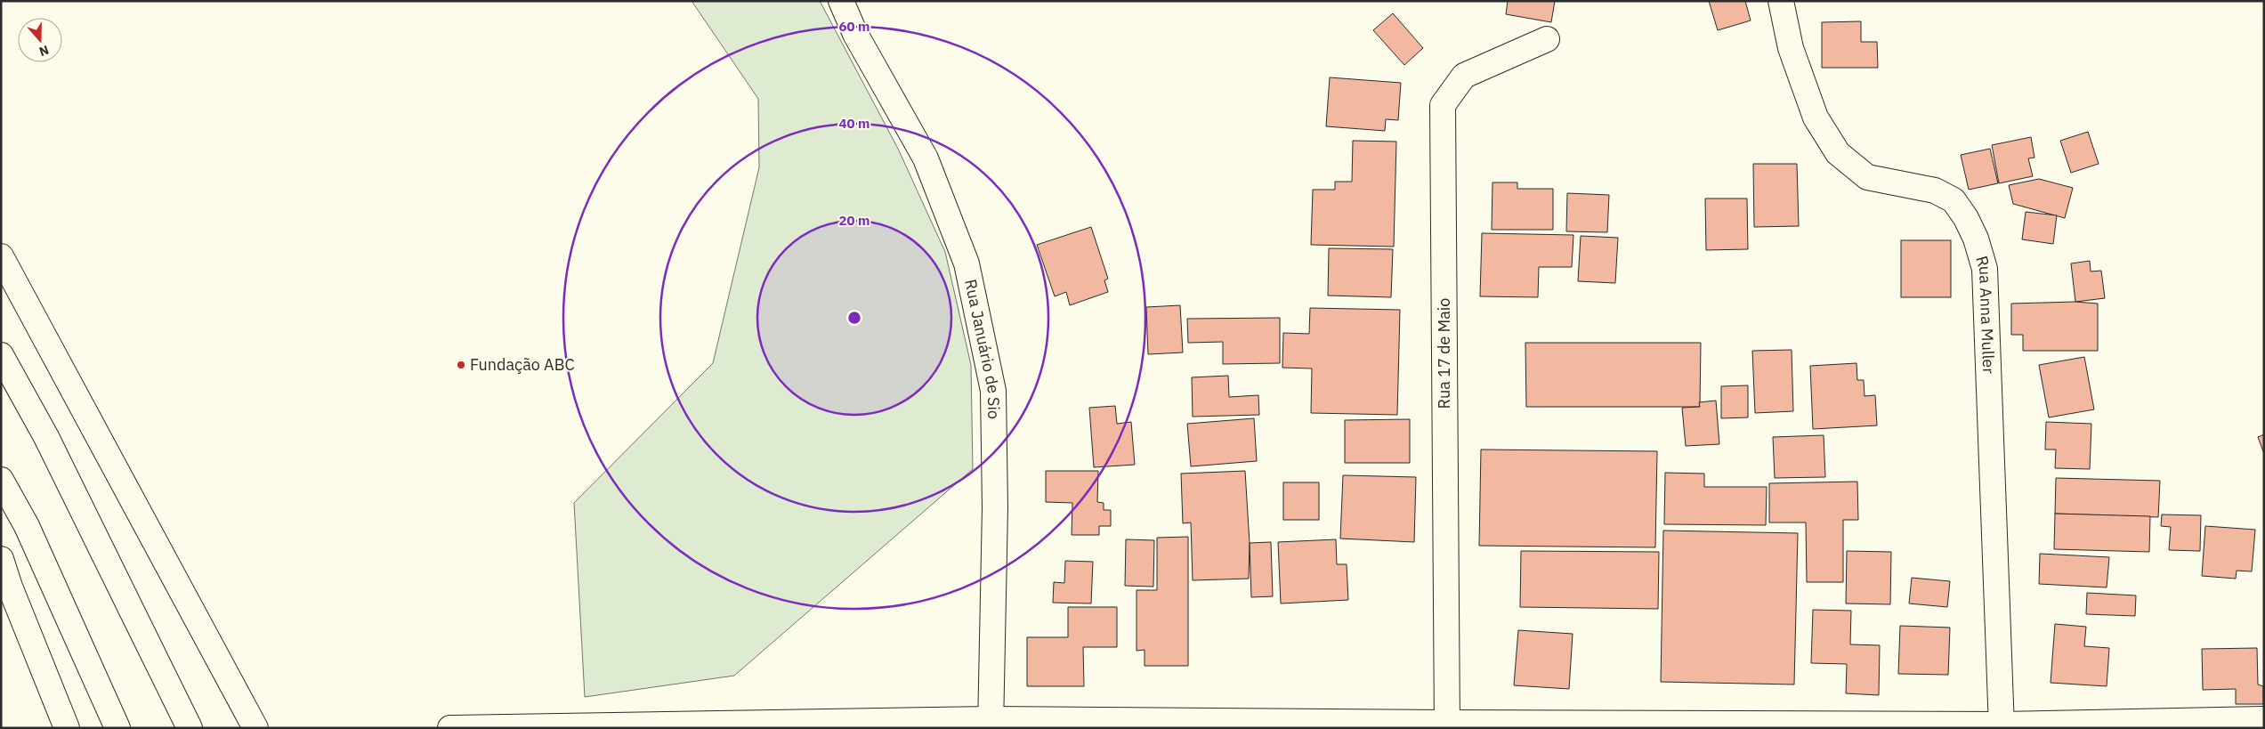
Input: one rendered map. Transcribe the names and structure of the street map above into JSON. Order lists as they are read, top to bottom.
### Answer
{
  "streets": {
    "main road": ["Rua Anna Muller", "Rua Januário de Sio", "Rua 17 de Maio"]
  },
  "places": ["Fundação ABC"],
  "north": "bottom",
  "rings": ["60 m", "40 m", "20 m"]
}
